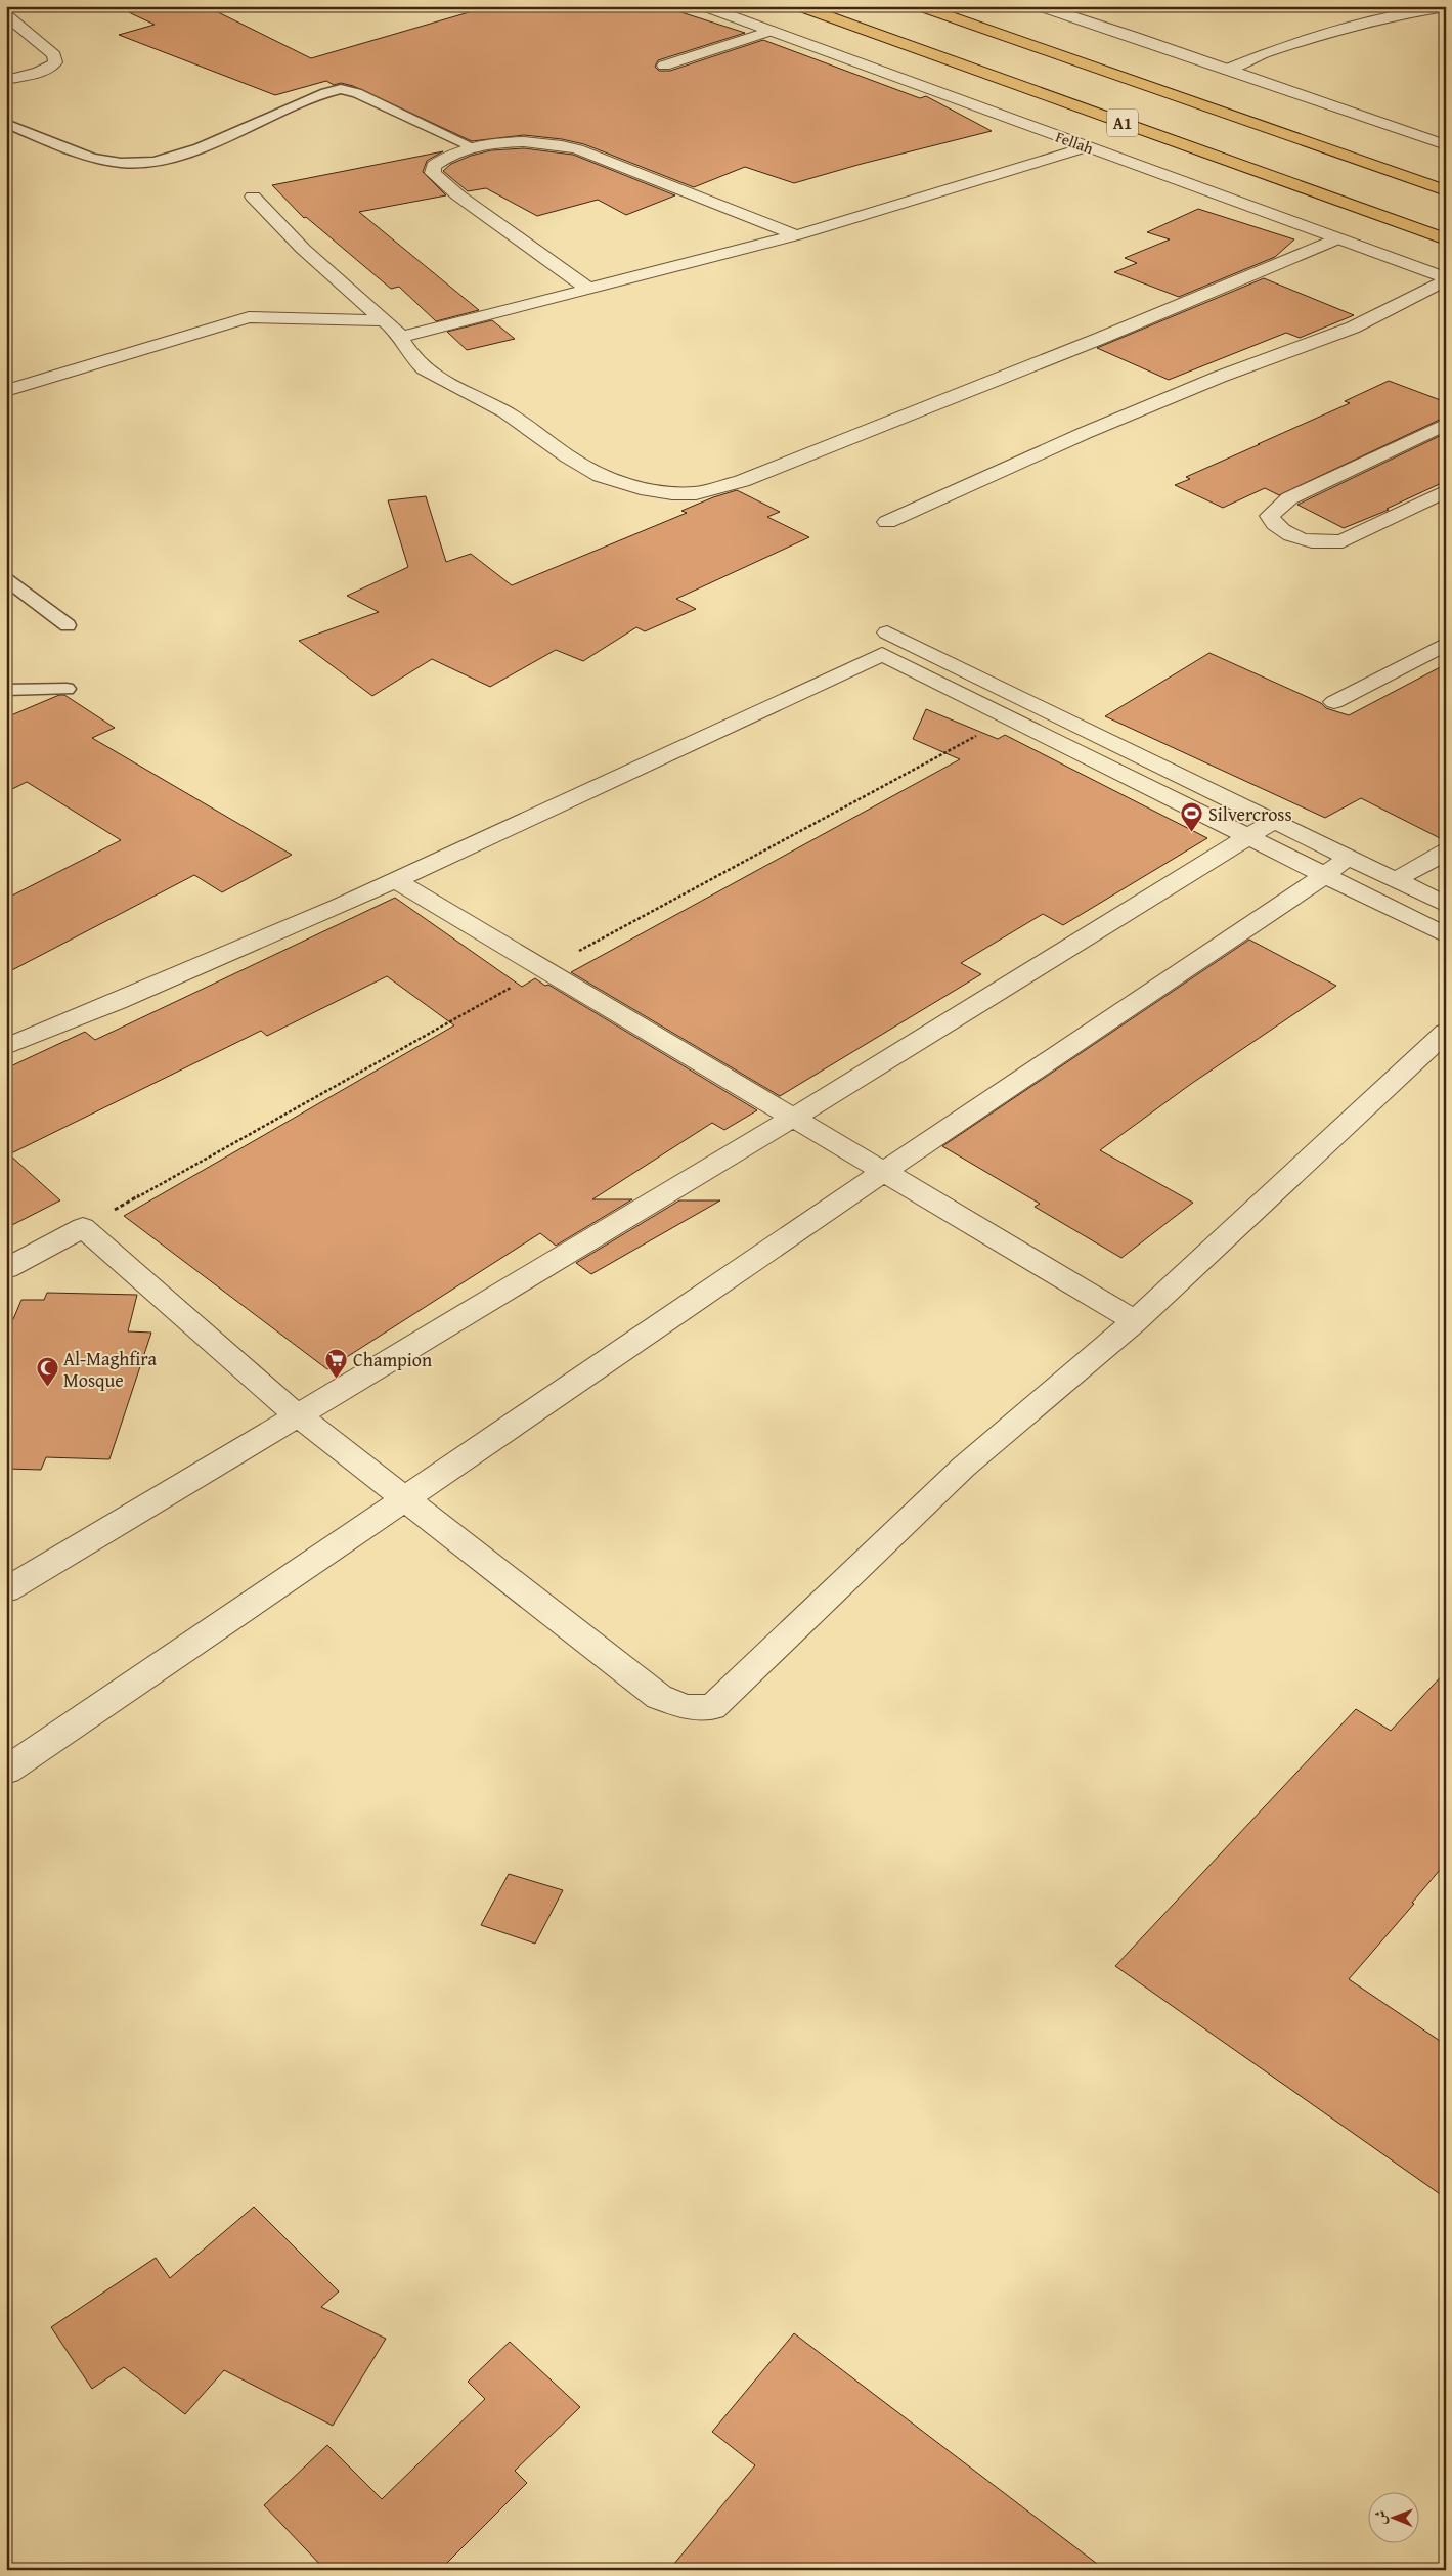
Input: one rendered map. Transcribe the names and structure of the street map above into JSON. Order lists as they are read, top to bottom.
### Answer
{
  "streets": {
    "highway": ["A1"],
    "street": ["Fellah"]
  },
  "places": {
    "sports": ["Silvercross"],
    "supermarket": ["Champion"],
    "mosque": ["Al-Maghfira Mosque"]
  },
  "north": "left"
}
